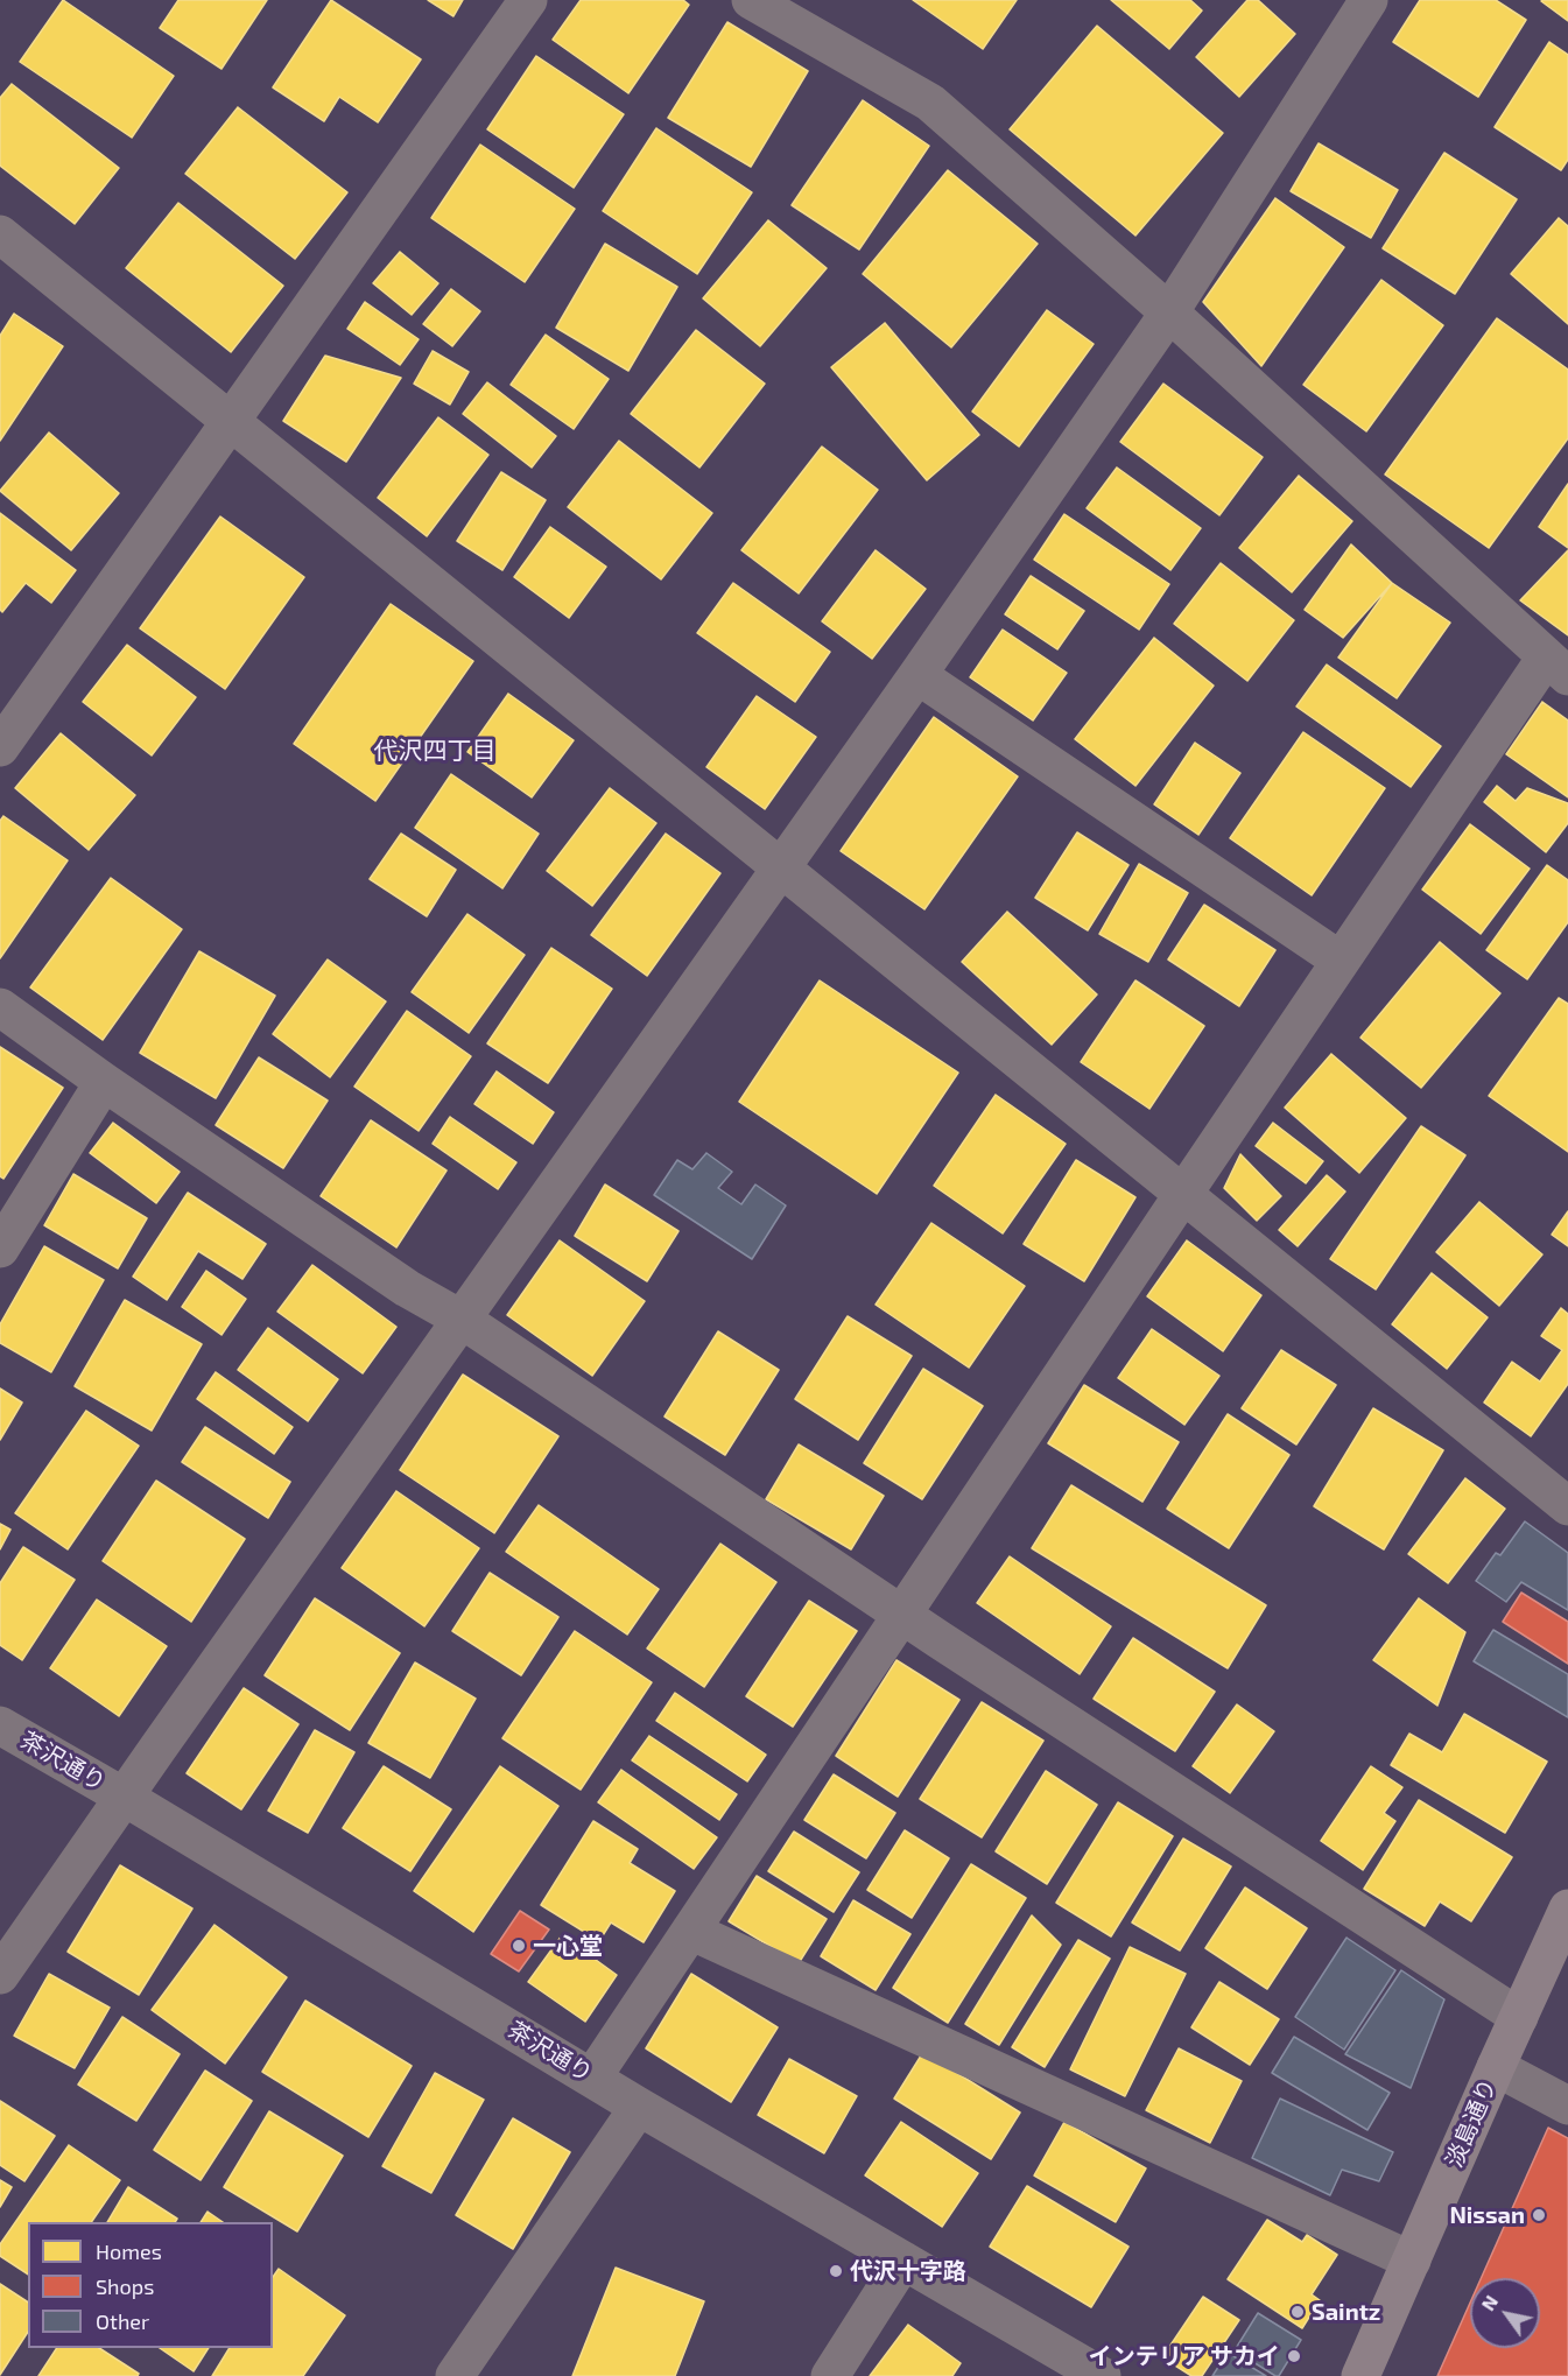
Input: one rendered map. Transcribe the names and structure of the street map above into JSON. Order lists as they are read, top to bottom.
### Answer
{
  "streets": {
    "main road": ["淡島通り"],
    "street": ["茶沢通り"]
  },
  "districts": ["代沢四丁目"],
  "places": [
    "一心堂",
    "Nissan",
    "代沢十字路",
    "Saintz",
    "インテリア サカイ"
  ],
  "legend": ["Homes", "Shops", "Other"],
  "north": "top left"
}
